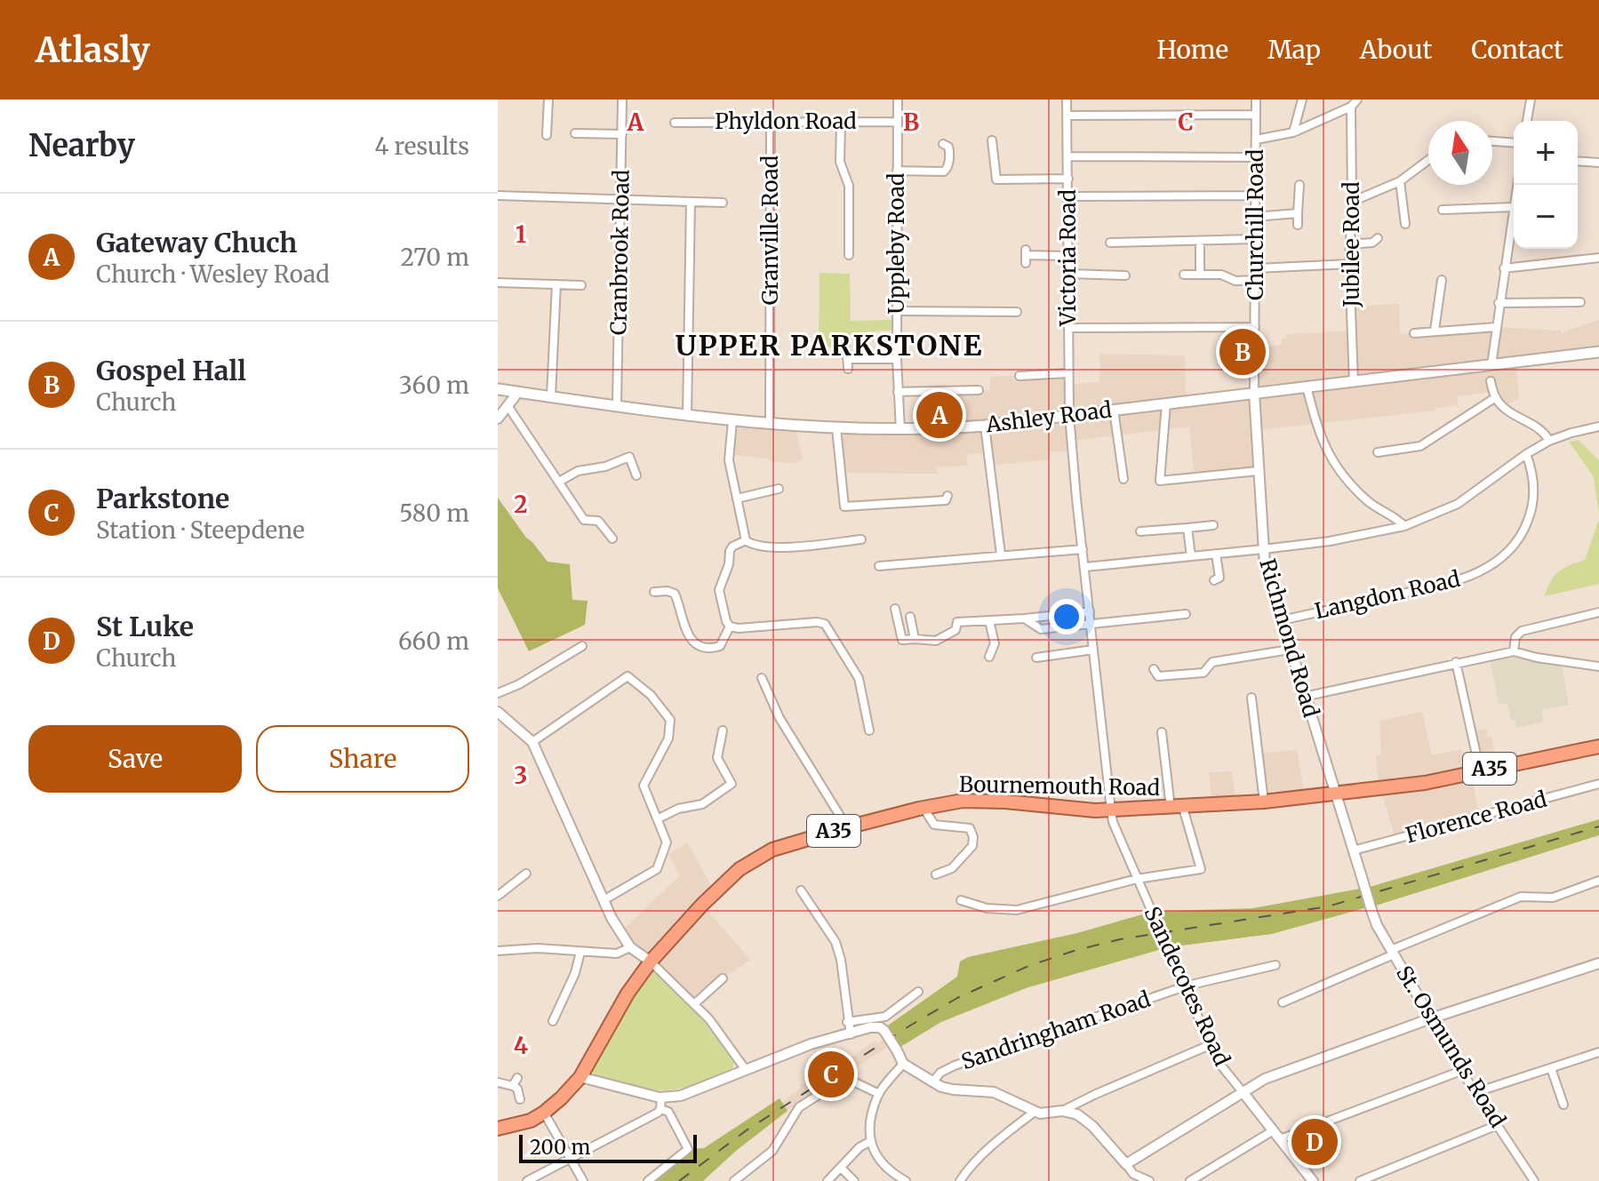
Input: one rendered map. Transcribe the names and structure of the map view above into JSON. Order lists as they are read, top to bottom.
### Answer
{
  "streets": {
    "highway": ["A35", "Bournemouth Road"],
    "main road": ["Ashley Road"],
    "street": [
      "Phyldon Road",
      "Churchill Road",
      "Granville Road",
      "Uppleby Road",
      "Jubilee Road",
      "Cranbrook Road",
      "Victoria Road",
      "Langdon Road",
      "Richmond Road",
      "Florence Road",
      "Sandecotes Road",
      "Sandringham Road",
      "St. Osmunds Road"
    ]
  },
  "crossings": [
    ["Phyldon Road", "Granville Road"],
    ["Phyldon Road", "Uppleby Road"],
    ["Churchill Road", "Ashley Road"],
    ["Churchill Road", "Richmond Road"],
    ["Granville Road", "Ashley Road"],
    ["Uppleby Road", "Ashley Road"],
    ["Jubilee Road", "Ashley Road"],
    ["Cranbrook Road", "Ashley Road"],
    ["Victoria Road", "Ashley Road"],
    ["Victoria Road", "Sandecotes Road"],
    ["Ashley Road", "Richmond Road"],
    ["Langdon Road", "Richmond Road"],
    ["Richmond Road", "Bournemouth Road"],
    ["Richmond Road", "Florence Road"],
    ["Richmond Road", "St. Osmunds Road"],
    ["A35", "Bournemouth Road"],
    ["Bournemouth Road", "Sandecotes Road"],
    ["Florence Road", "St. Osmunds Road"],
    ["Sandecotes Road", "Sandringham Road"]
  ],
  "districts": ["UPPER PARKSTONE"],
  "scale_bar": "200 m",
  "north": "top",
  "page": {
    "header": "Atlasly",
    "nav": [
      "Home",
      "Map",
      "About",
      "Contact"
    ],
    "heading": ["Nearby", "4 results"],
    "map_buttons": ["+", "−"],
    "list": [
      {
        "mark": "A",
        "name": "Gateway Chuch",
        "note": "Church · Wesley Road",
        "value": "270 m"
      },
      {
        "mark": "B",
        "name": "Gospel Hall",
        "note": "Church",
        "value": "360 m"
      },
      {
        "mark": "C",
        "name": "Parkstone",
        "note": "Station · Steepdene",
        "value": "580 m"
      },
      {
        "mark": "D",
        "name": "St Luke",
        "note": "Church",
        "value": "660 m"
      }
    ],
    "pins": [
      "B",
      "A",
      "C",
      "D"
    ],
    "buttons": ["Save", "Share"],
    "scale": "200 m"
  },
  "grid": {
    "columns": ["A", "B", "C"],
    "rows": [
      "1",
      "2",
      "3",
      "4"
    ]
  }
}
